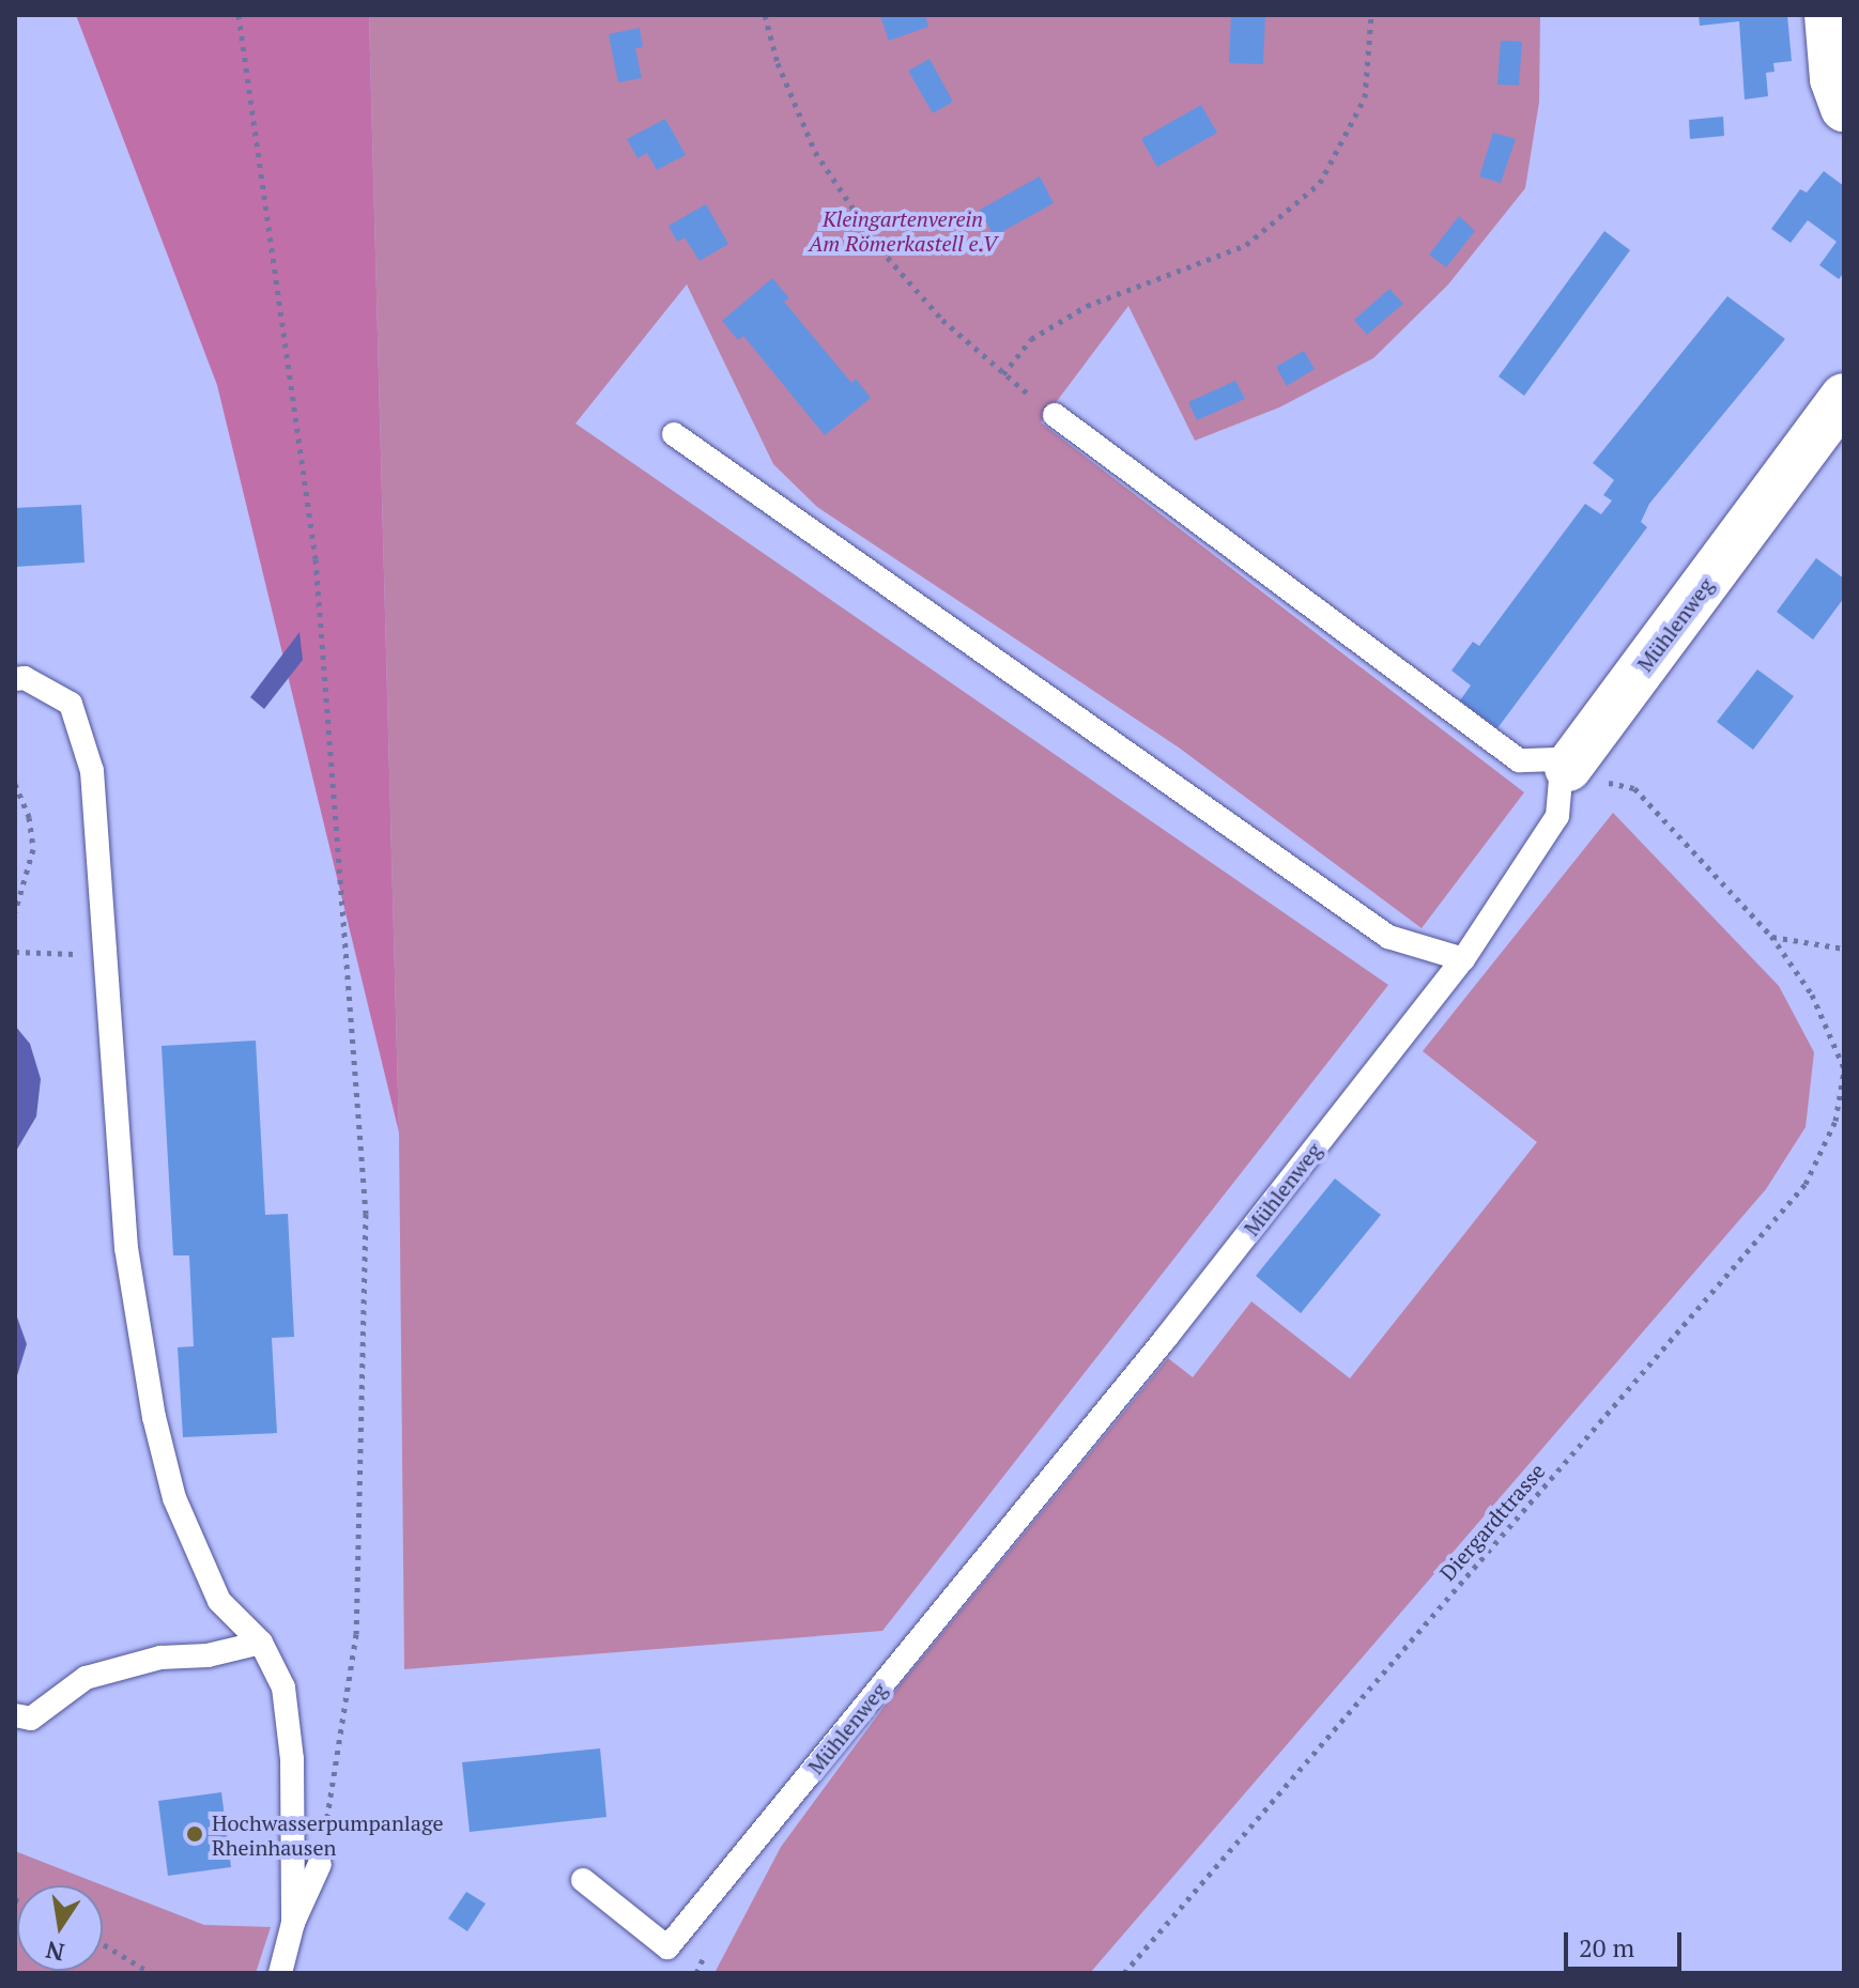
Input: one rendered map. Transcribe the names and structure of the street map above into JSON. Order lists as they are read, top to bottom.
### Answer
{
  "streets": {
    "street": ["Mühlenweg"],
    "path": ["Diergardttrasse"]
  },
  "parks": ["Kleingartenverein Am Römerkastell e.V"],
  "places": ["Hochwasserpumpanlage Rheinhausen"],
  "scale_bar": "20 m",
  "north": "bottom"
}
